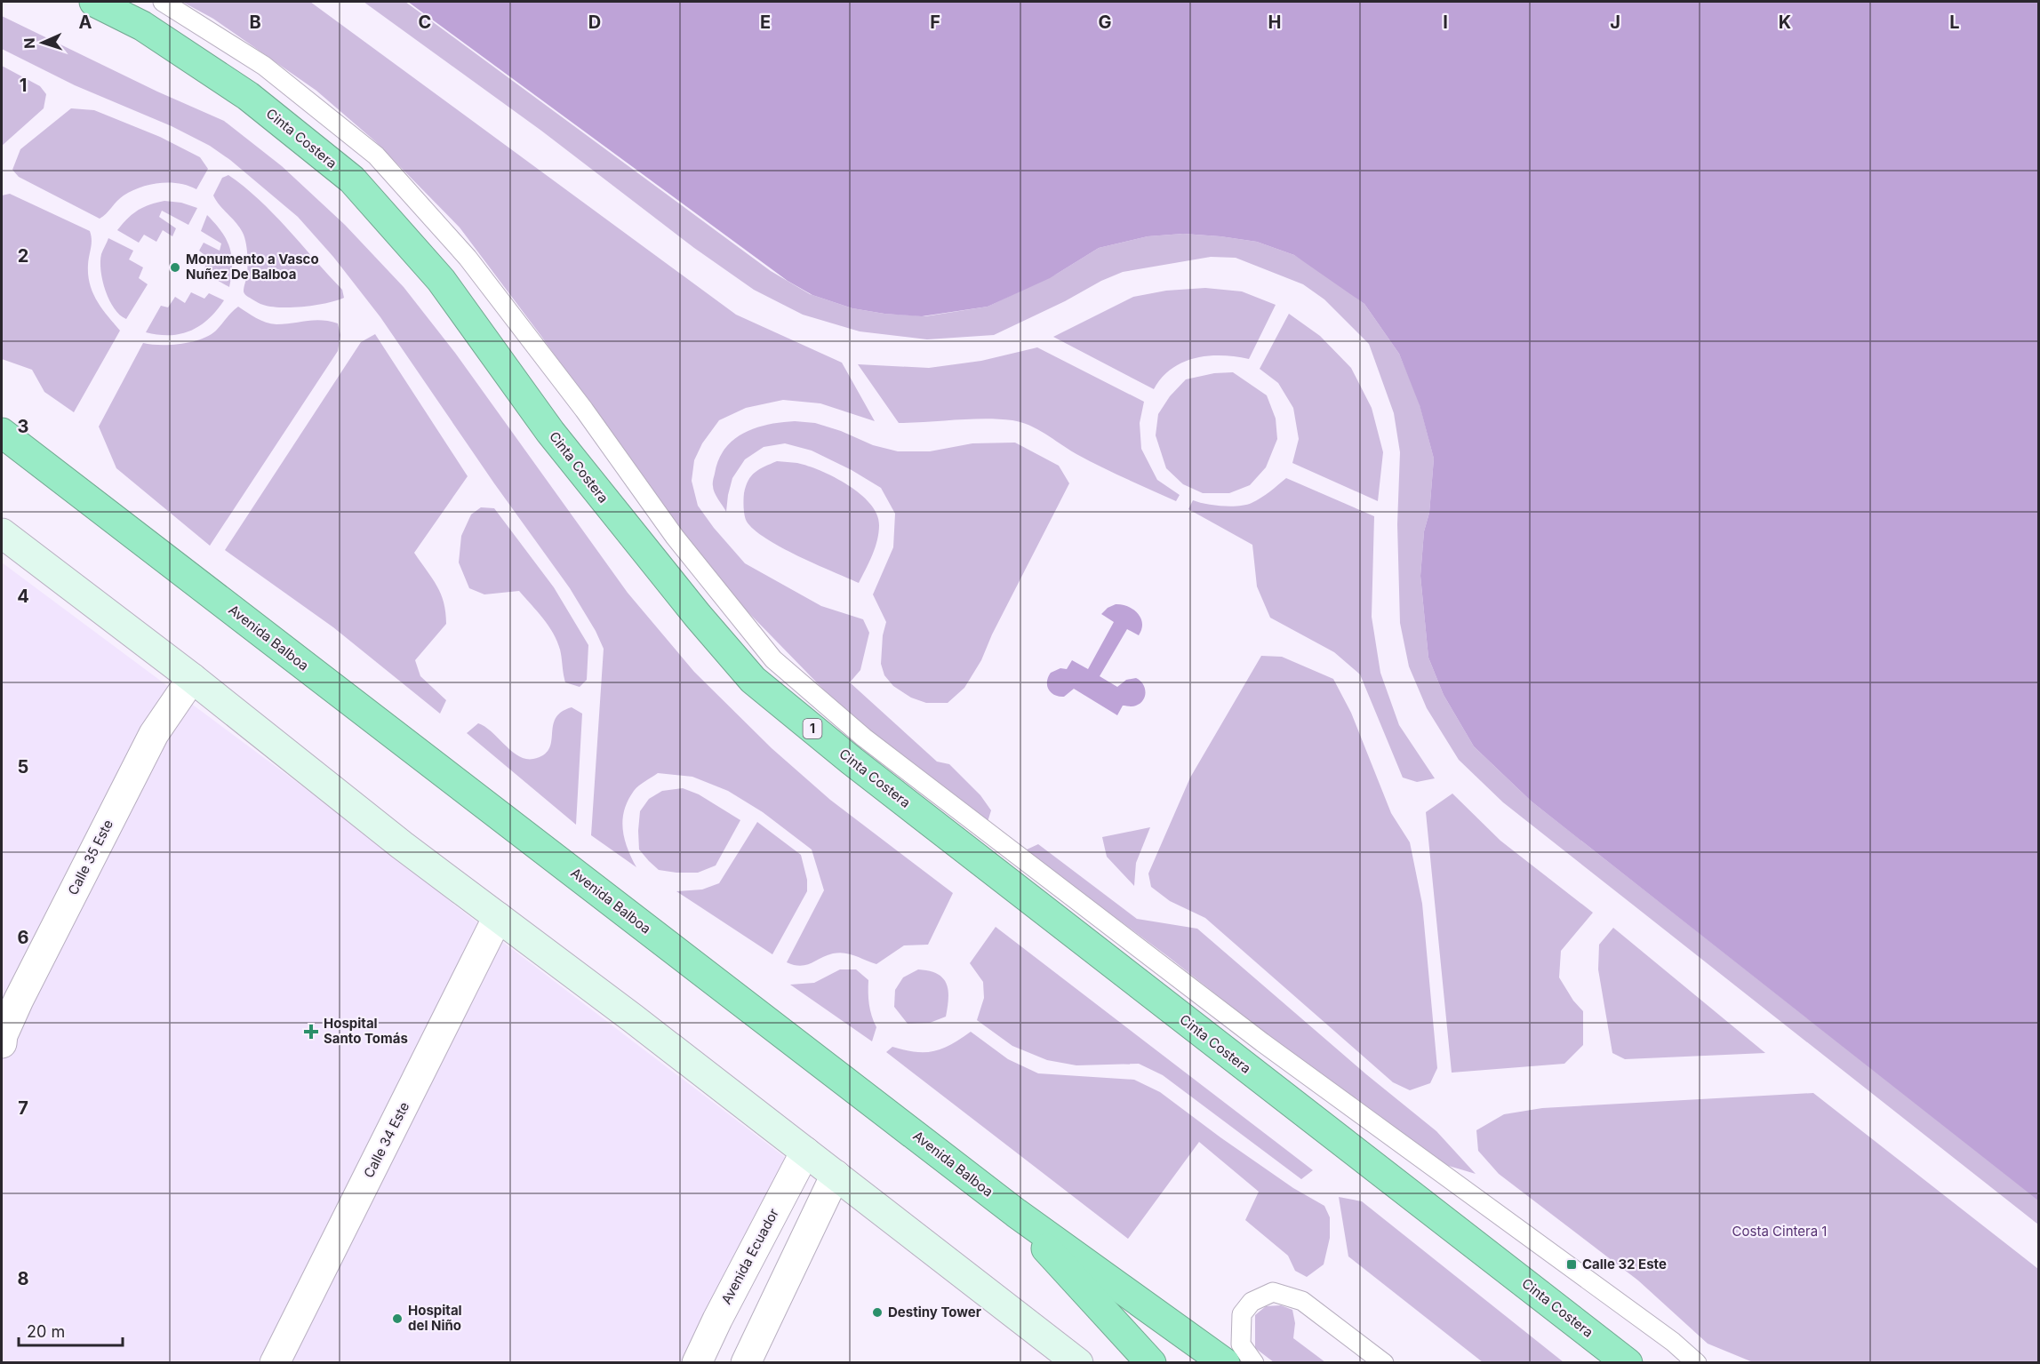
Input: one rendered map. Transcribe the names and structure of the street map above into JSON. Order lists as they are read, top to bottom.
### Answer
{
  "streets": {
    "highway": ["Cinta Costera", "Avenida Balboa", "1"],
    "street": ["Calle 35 Este", "Calle 34 Este", "Avenida Ecuador"]
  },
  "parks": ["Costa Cintera 1"],
  "places": {
    "other": ["Monumento a Vasco Nuñez De Balboa", "Destiny Tower", "Hospital del Niño"],
    "health": ["Hospital Santo Tomás"],
    "transit": ["Calle 32 Este"]
  },
  "scale_bar": "20 m",
  "north": "left",
  "grid": {
    "columns": [
      "A",
      "B",
      "C",
      "D",
      "E",
      "F",
      "G",
      "H",
      "I",
      "J",
      "K",
      "L"
    ],
    "rows": [
      "1",
      "2",
      "3",
      "4",
      "5",
      "6",
      "7",
      "8"
    ]
  }
}
